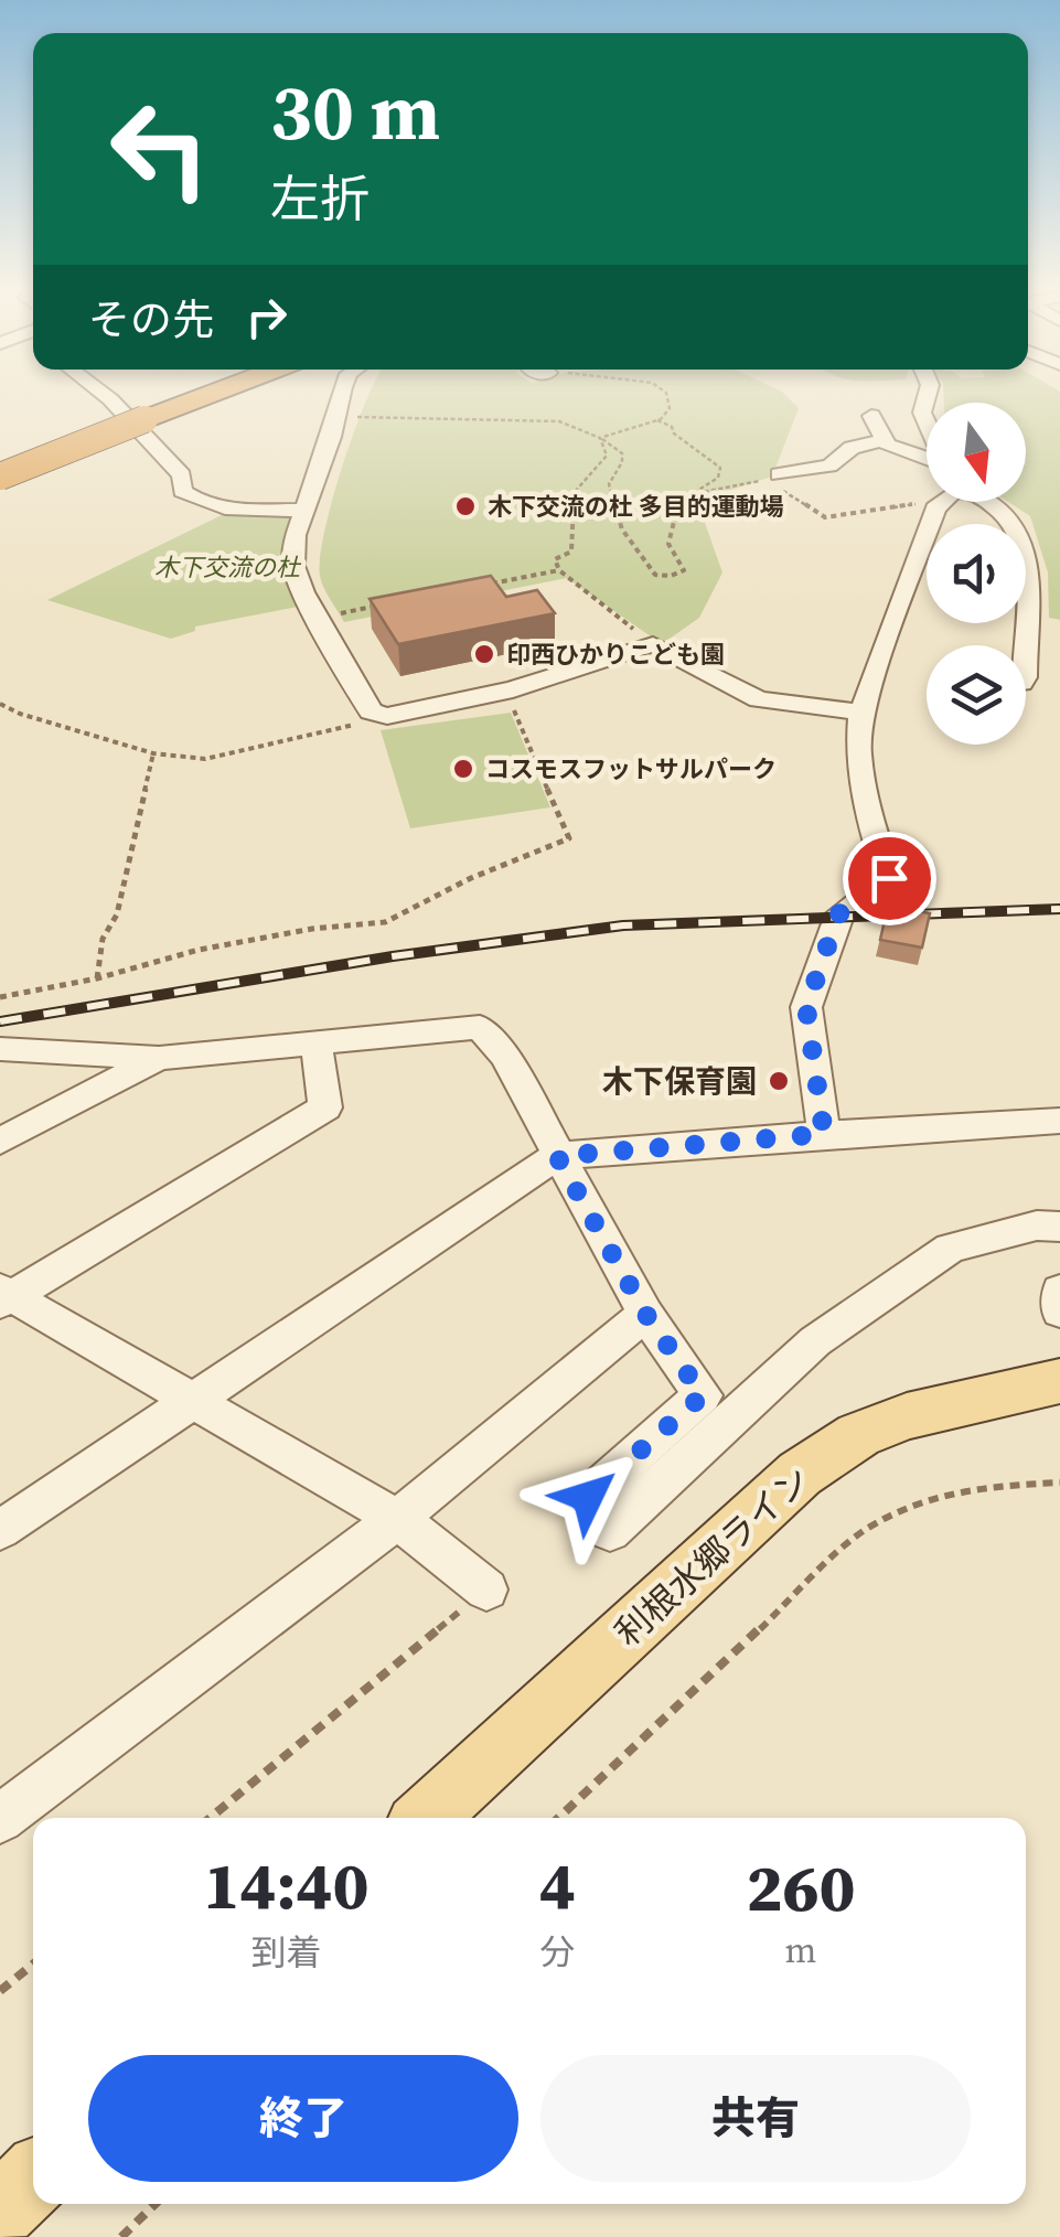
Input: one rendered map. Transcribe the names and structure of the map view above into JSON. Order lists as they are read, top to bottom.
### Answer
{
  "streets": {
    "main road": ["利根水郷ライン"]
  },
  "parks": ["木下交流の杜"],
  "places": [
    "木下交流の杜 多目的運動場",
    "印西ひかりこども園",
    "コスモスフットサルパーク",
    "木下保育園"
  ],
  "north": "bottom",
  "page": {
    "turn": ["30 m", "左折"],
    "then": "その先",
    "eta": [
      "14:40",
      "到着",
      "4",
      "分",
      "260",
      "m"
    ],
    "buttons": ["終了", "共有"]
  }
}
